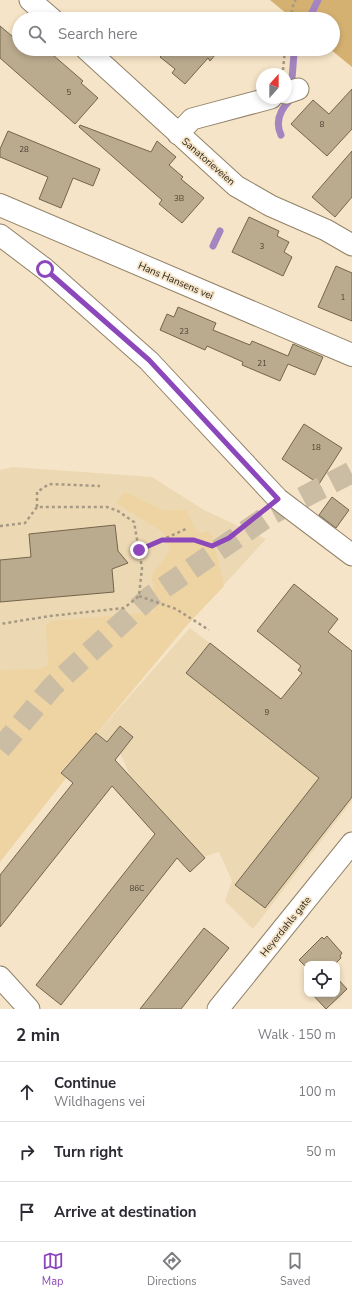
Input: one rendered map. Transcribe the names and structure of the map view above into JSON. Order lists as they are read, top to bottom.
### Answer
{
  "streets": {
    "main road": ["Hans Hansens vei"],
    "street": ["Sanatorieveien", "Heyerdahls gate"]
  },
  "house_numbers": [
    "5",
    "8",
    "28",
    "3B",
    "3",
    "1",
    "23",
    "21",
    "18",
    "9",
    "86C"
  ],
  "north": "top",
  "page": {
    "search": "Search here",
    "heading": ["2 min", "Walk · 150 m"],
    "list": [
      ["Continue", "Wildhagens vei", "100 m"],
      ["Turn right", "50 m"],
      "Arrive at destination"
    ],
    "nav": ["Map", "Directions", "Saved"]
  }
}
